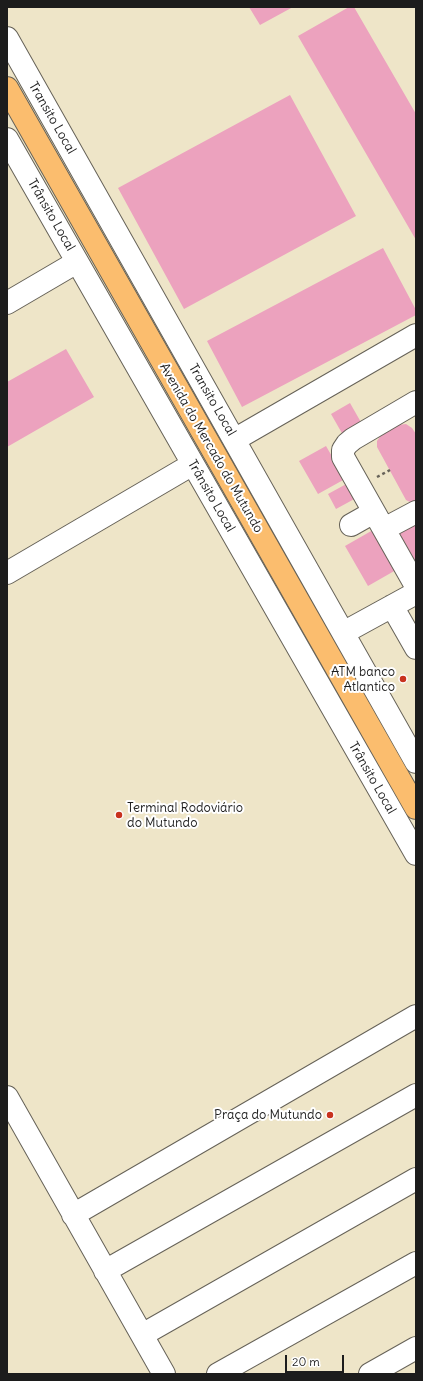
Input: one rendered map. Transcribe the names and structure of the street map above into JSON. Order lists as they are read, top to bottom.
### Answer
{
  "streets": {
    "main road": ["Avenida do Mercado do Mutundo"],
    "street": ["Transito Local", "Trânsito Local"]
  },
  "places": ["ATM banco Atlantico", "Terminal Rodoviário do Mutundo", "Praça do Mutundo"],
  "scale_bar": "20 m"
}
